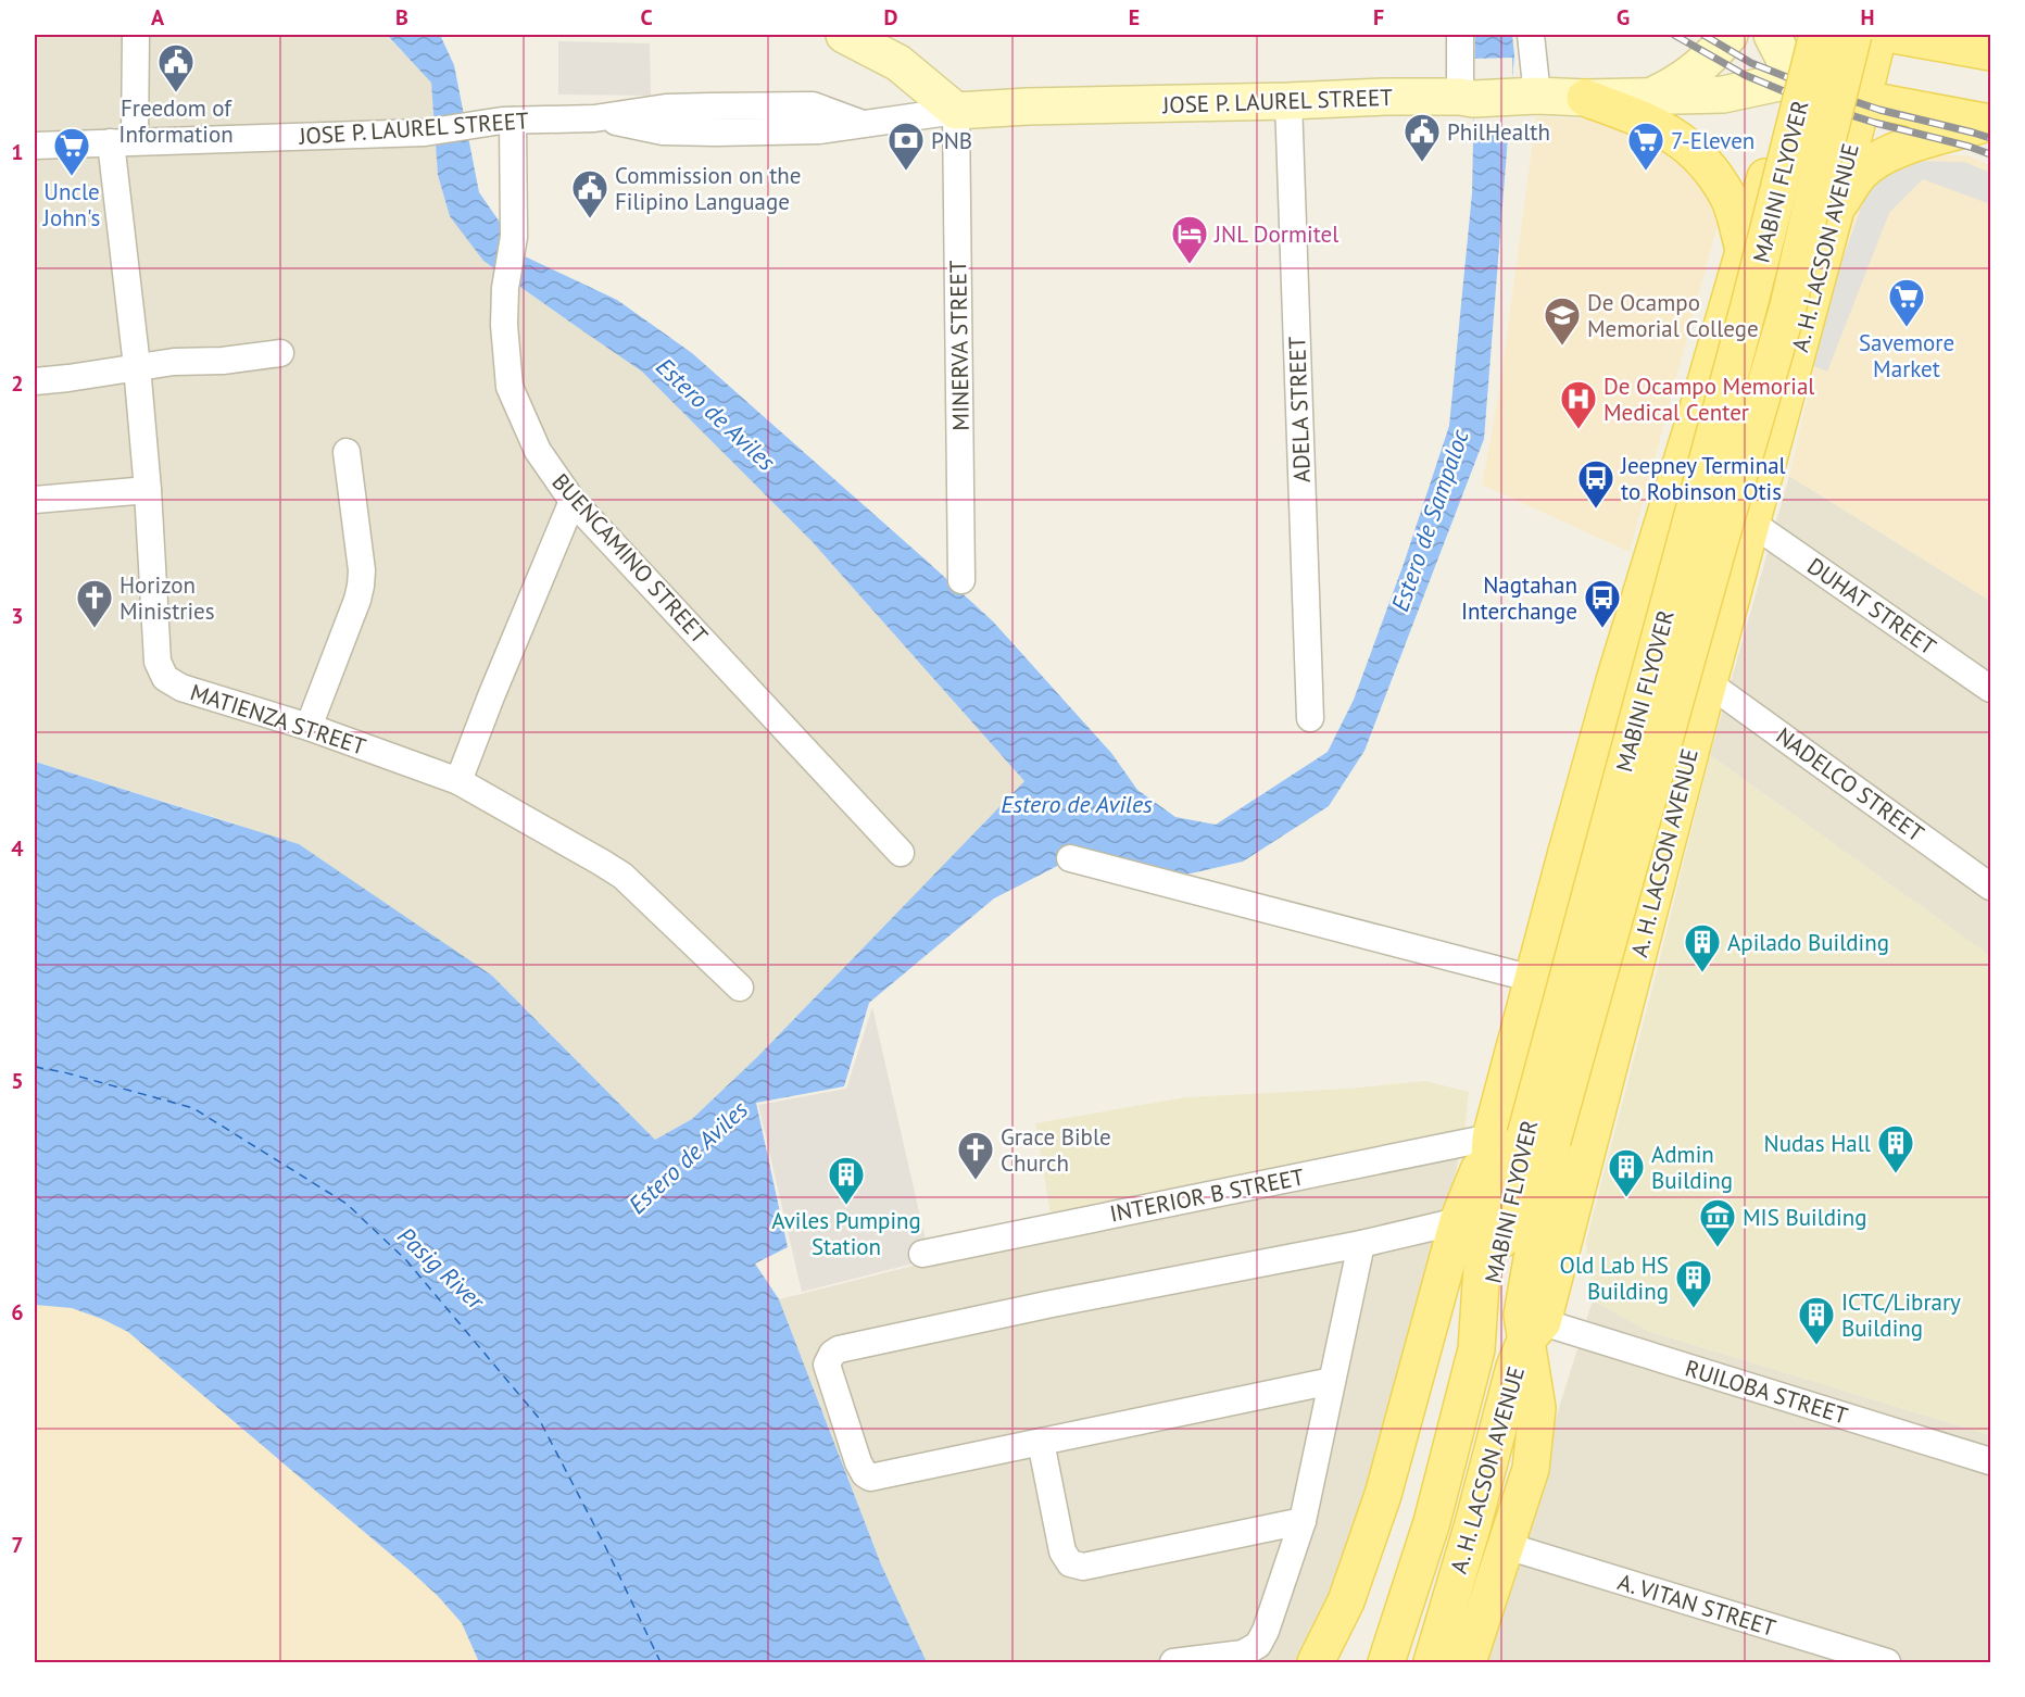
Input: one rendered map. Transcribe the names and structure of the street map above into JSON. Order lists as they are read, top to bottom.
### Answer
{
  "streets": {
    "main road": ["MABINI FLYOVER", "A. H. LACSON AVENUE"],
    "street": [
      "JOSE P. LAUREL STREET",
      "MINERVA STREET",
      "ADELA STREET",
      "BUENCAMINO STREET",
      "DUHAT STREET",
      "MATIENZA STREET",
      "NADELCO STREET",
      "INTERIOR B STREET",
      "RUILOBA STREET",
      "A. VITAN STREET"
    ]
  },
  "crossings": [
    ["JOSE P. LAUREL STREET", "A. H. LACSON AVENUE"],
    ["JOSE P. LAUREL STREET", "MINERVA STREET"],
    ["JOSE P. LAUREL STREET", "ADELA STREET"],
    ["JOSE P. LAUREL STREET", "BUENCAMINO STREET"],
    ["JOSE P. LAUREL STREET", "MATIENZA STREET"],
    ["MABINI FLYOVER", "A. H. LACSON AVENUE"],
    ["MABINI FLYOVER", "INTERIOR B STREET"],
    ["MABINI FLYOVER", "RUILOBA STREET"],
    ["MABINI FLYOVER", "A. VITAN STREET"],
    ["A. H. LACSON AVENUE", "DUHAT STREET"],
    ["A. H. LACSON AVENUE", "NADELCO STREET"],
    ["A. H. LACSON AVENUE", "RUILOBA STREET"]
  ],
  "water": ["Estero de Aviles", "Estero de Sampaloc", "Pasig River"],
  "places": {
    "public building": ["Freedom of Information", "PhilHealth", "Commission on the Filipino Language"],
    "bank": ["PNB"],
    "supermarket": ["7-Eleven", "Uncle John's", "Savemore Market"],
    "hotel": ["JNL Dormitel"],
    "school or university": ["De Ocampo Memorial College"],
    "hospital": ["De Ocampo Memorial Medical Center"],
    "bus stop": ["Jeepney Terminal to Robinson Otis", "Nagtahan Interchange"],
    "church": ["Horizon Ministries", "Grace Bible Church"],
    "building": [
      "Apilado Building",
      "Nudas Hall",
      "Admin Building",
      "Aviles Pumping Station",
      "Old Lab HS Building",
      "ICTC/Library Building"
    ],
    "museum": ["MIS Building"]
  },
  "grid": {
    "columns": [
      "A",
      "B",
      "C",
      "D",
      "E",
      "F",
      "G",
      "H"
    ],
    "rows": [
      "1",
      "2",
      "3",
      "4",
      "5",
      "6",
      "7"
    ]
  }
}
